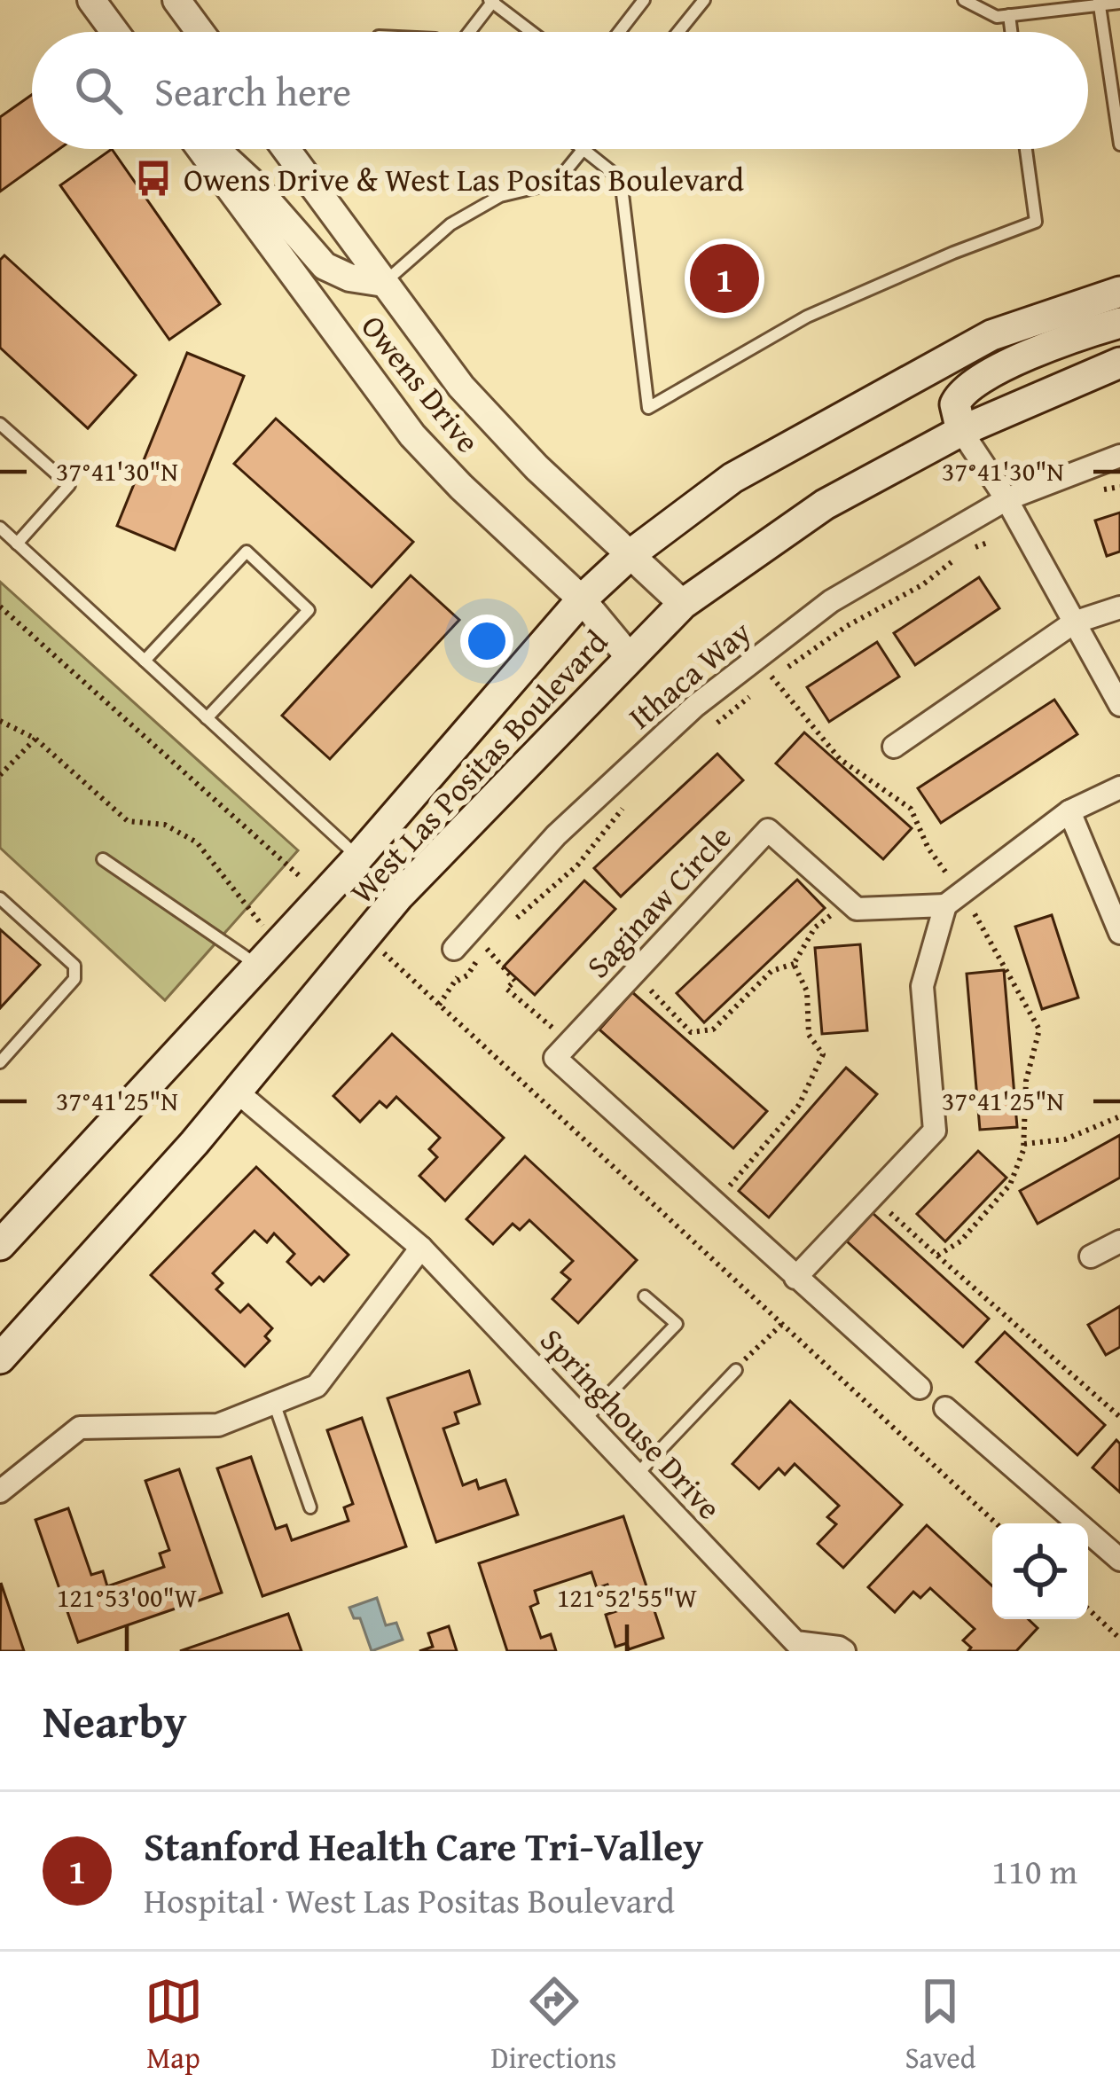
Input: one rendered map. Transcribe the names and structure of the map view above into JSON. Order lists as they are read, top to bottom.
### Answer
{
  "streets": {
    "main road": ["West Las Positas Boulevard"],
    "street": [
      "Owens Drive",
      "Ithaca Way",
      "Saginaw Circle",
      "Springhouse Drive"
    ]
  },
  "crossings": [
    ["Owens Drive", "West Las Positas Boulevard"],
    ["West Las Positas Boulevard", "Springhouse Drive"]
  ],
  "places": {
    "bus stop": ["Owens Drive & West Las Positas Boulevard"]
  },
  "page": {
    "search": "Search here",
    "pins": "1",
    "heading": "Nearby",
    "list": [
      {
        "mark": "1",
        "name": "Stanford Health Care Tri-Valley",
        "note": "Hospital · West Las Positas Boulevard",
        "value": "110 m"
      }
    ],
    "nav": ["Map", "Directions", "Saved"]
  },
  "coordinates": [
    "37°41'30\"N",
    "37°41'25\"N",
    "121°53'00\"W",
    "121°52'55\"W"
  ]
}
